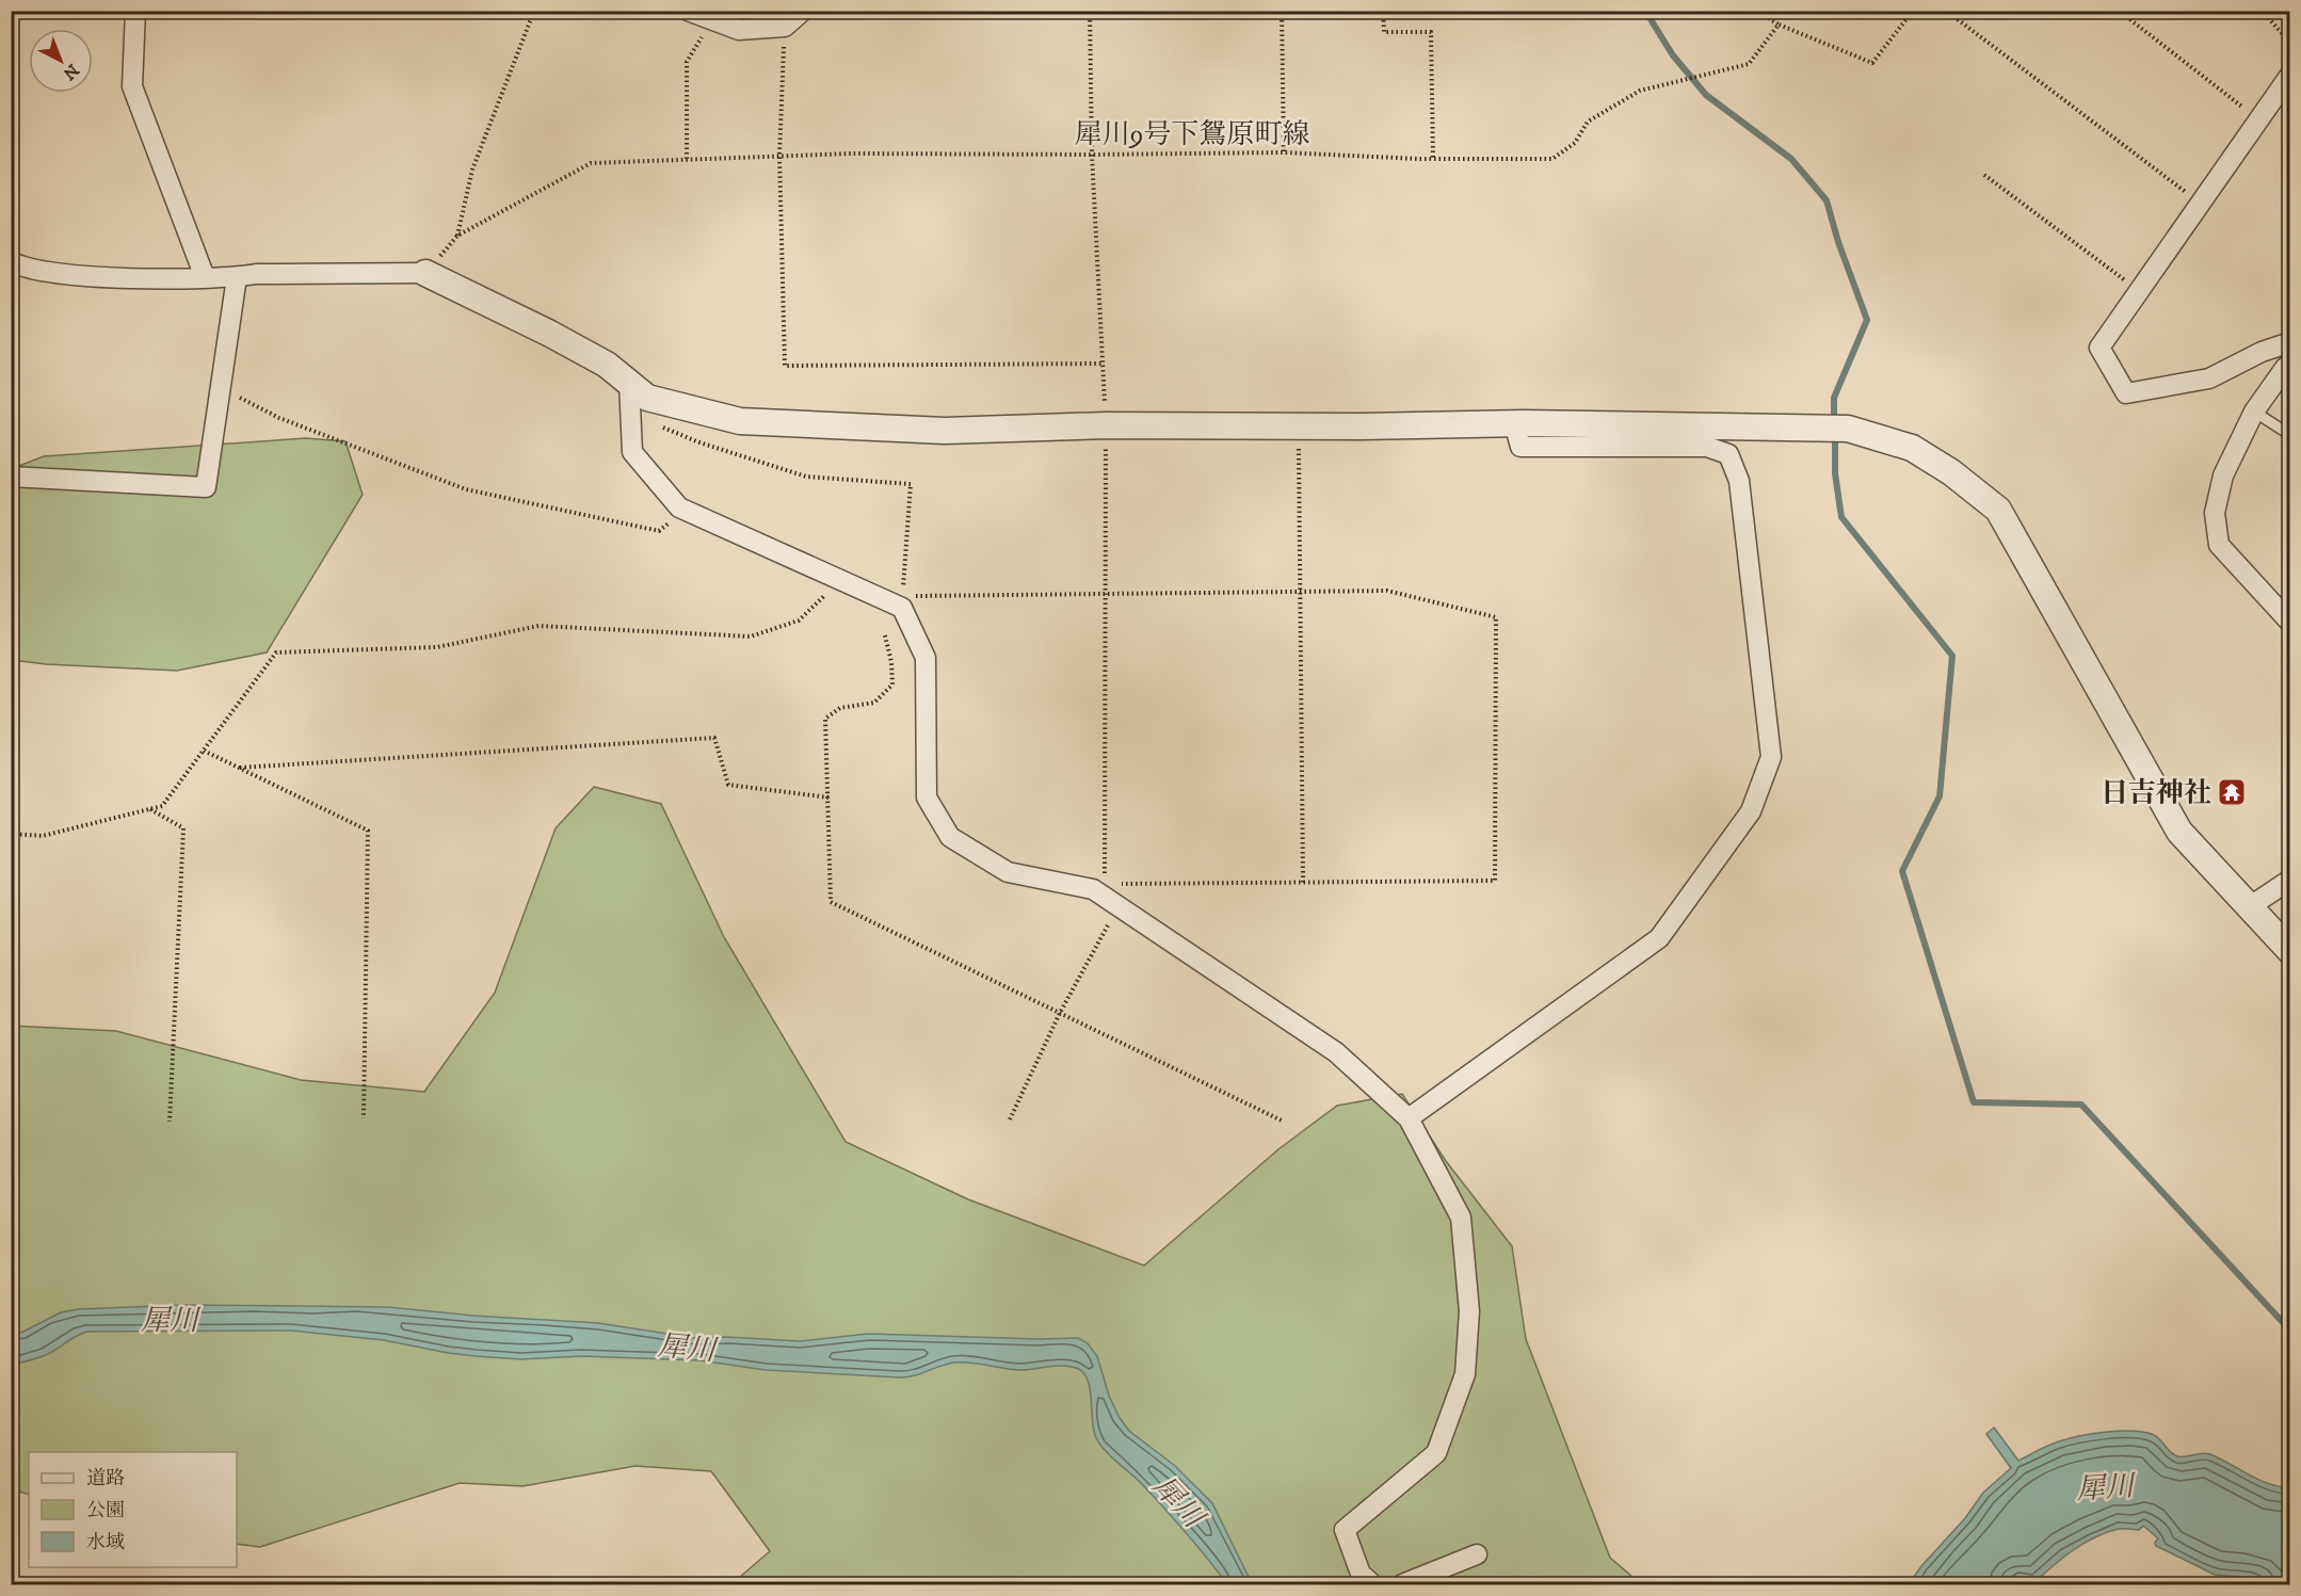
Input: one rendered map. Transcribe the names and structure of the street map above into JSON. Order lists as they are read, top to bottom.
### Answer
{
  "streets": {
    "path": ["犀川9号下鴛原町線"]
  },
  "water": ["犀川"],
  "places": {
    "temple": ["日吉神社"]
  },
  "legend": ["道路", "公園", "水域"],
  "north": "bottom right"
}
